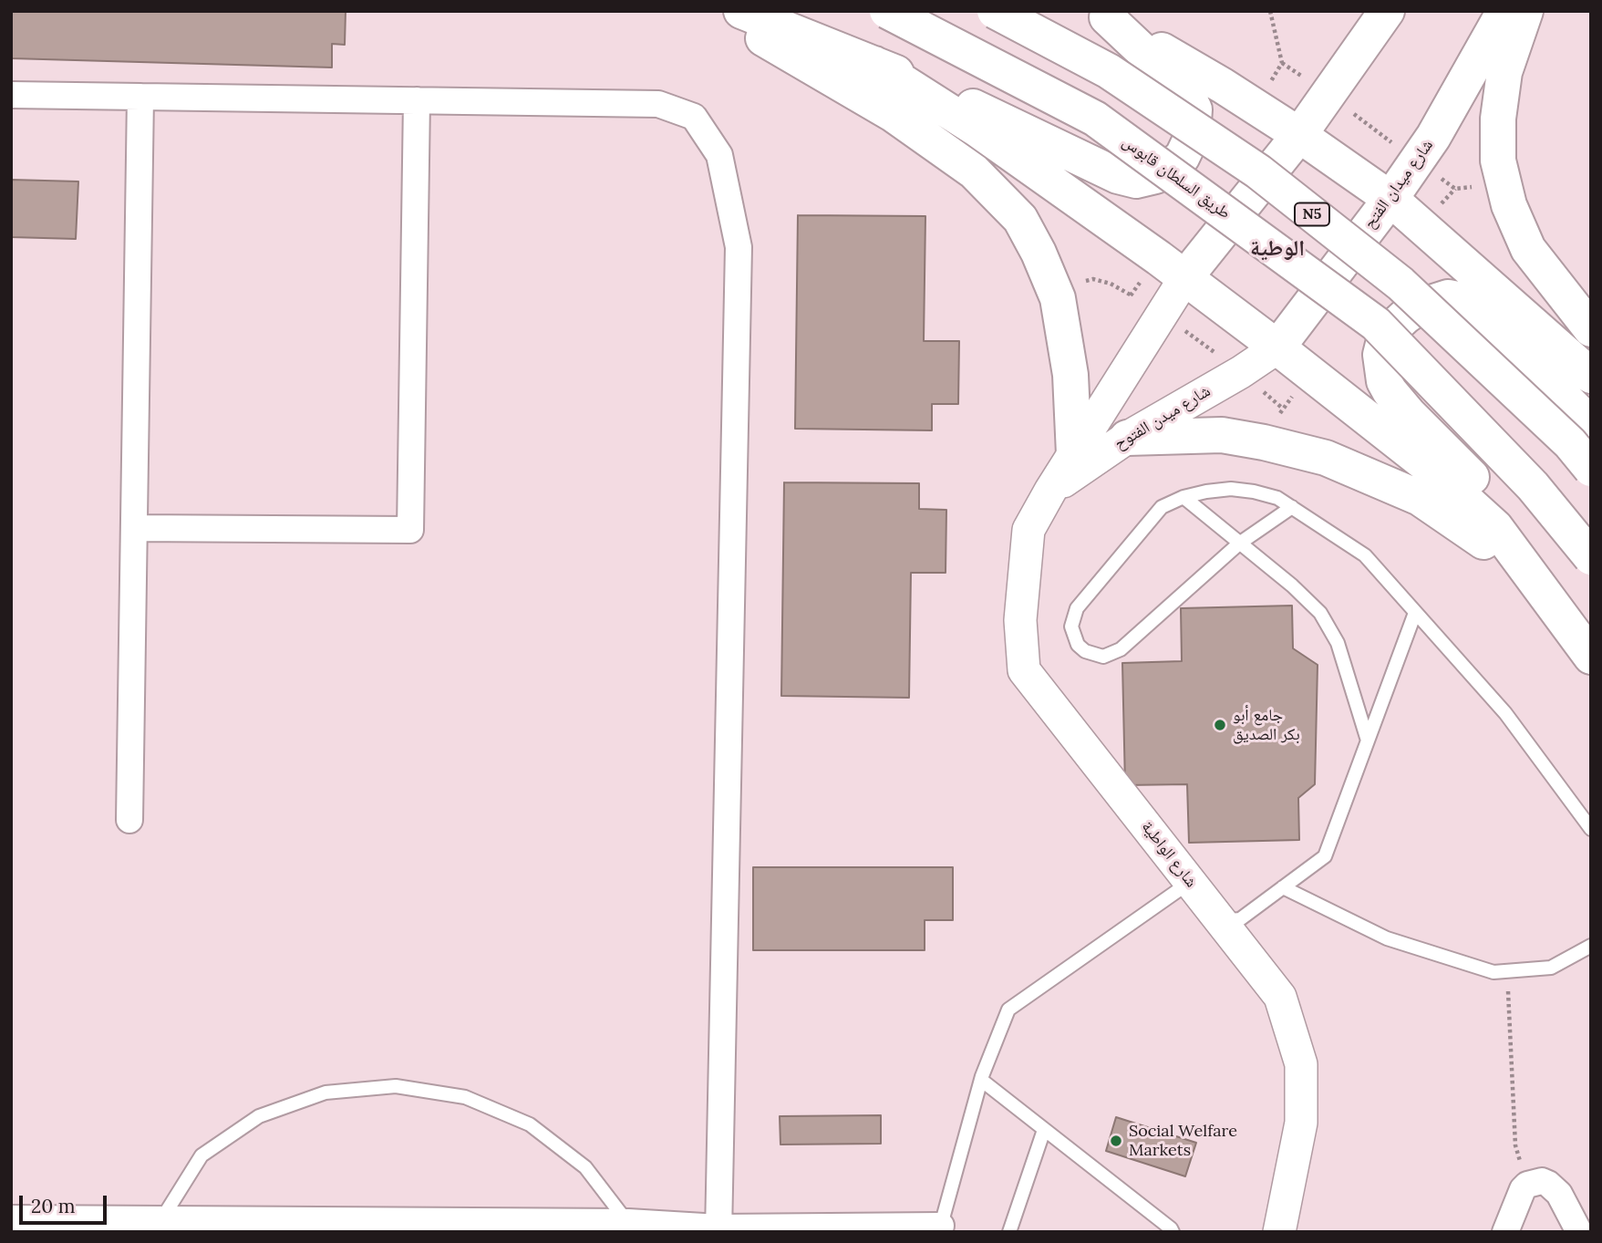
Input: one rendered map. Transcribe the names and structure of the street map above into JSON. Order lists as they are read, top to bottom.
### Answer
{
  "streets": {
    "main road": ["طريق السلطان قابوس", "شارع ميدان الفتح", "N5"],
    "street": ["شارع ميدن الفتوح", "شارع الواطية"]
  },
  "crossings": [
    ["شارع ميدان الفتح", "شارع ميدن الفتوح"],
    ["شارع ميدن الفتوح", "شارع الواطية"]
  ],
  "districts": ["الوطية"],
  "places": ["جامع أبو بكر الصديق", "Social Welfare Markets"],
  "scale_bar": "20 m"
}
